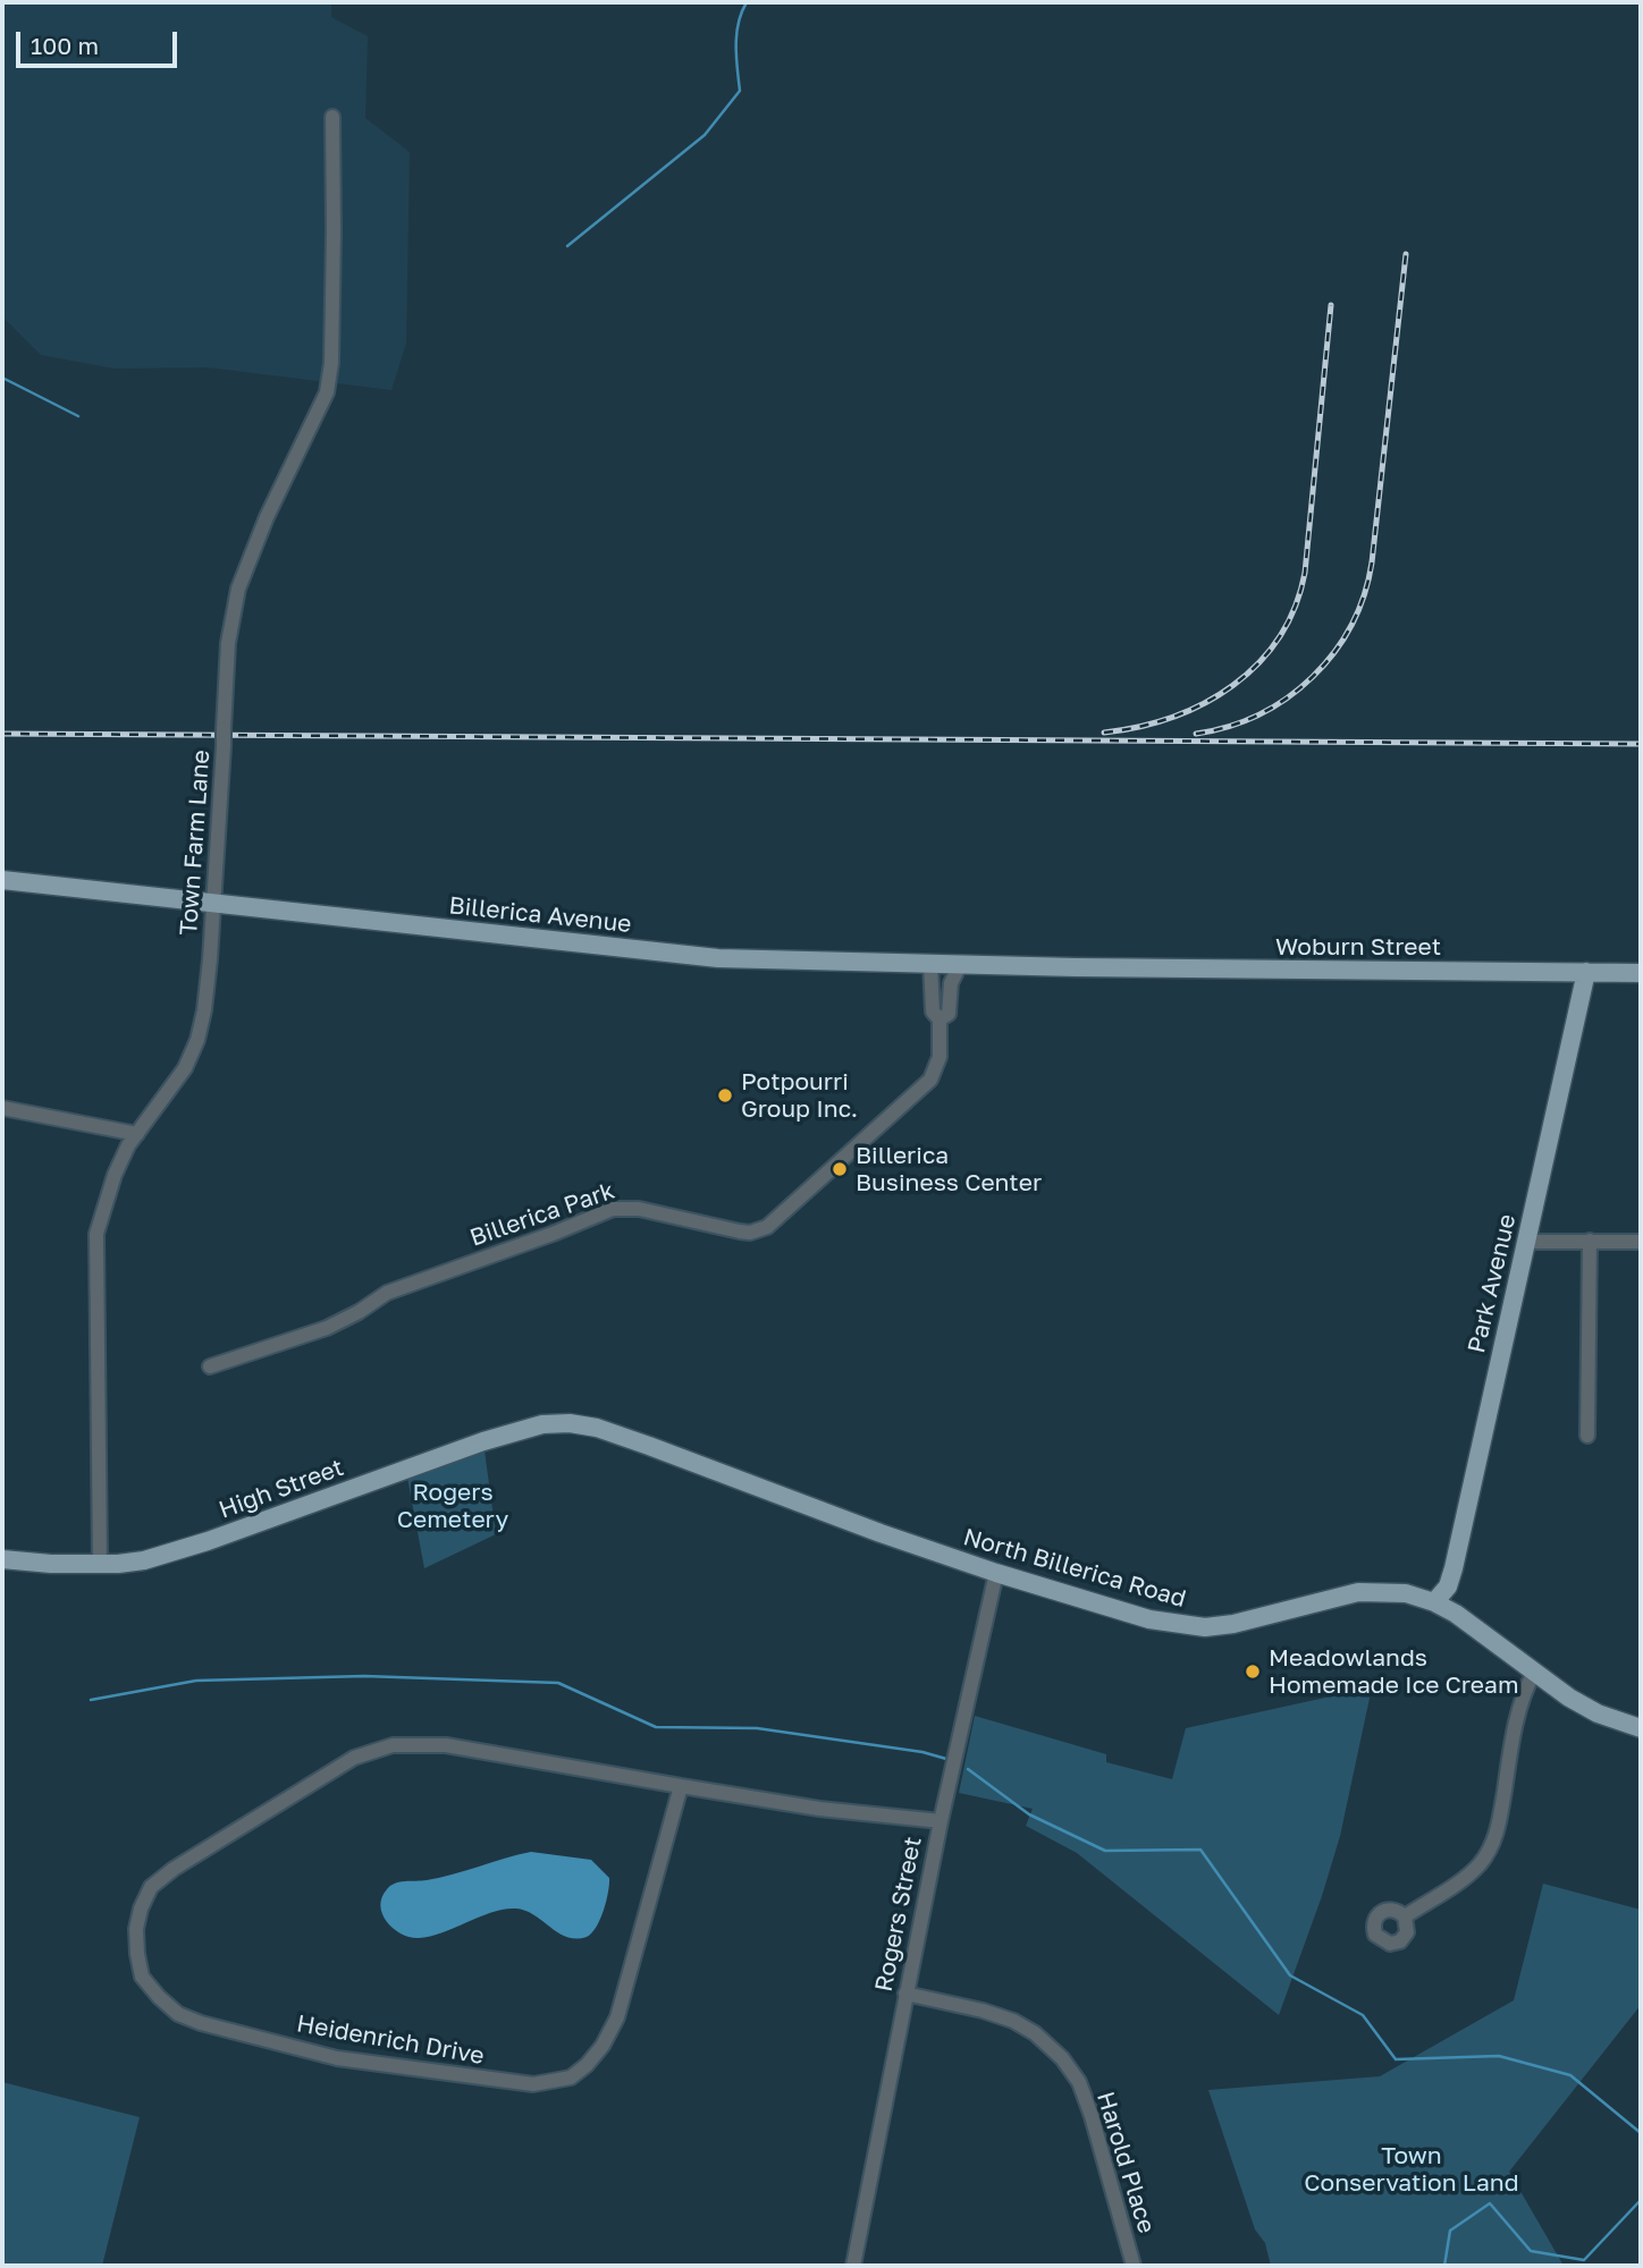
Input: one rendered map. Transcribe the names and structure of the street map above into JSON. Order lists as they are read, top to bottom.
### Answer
{
  "streets": {
    "main road": [
      "Billerica Avenue",
      "Woburn Street",
      "Park Avenue",
      "High Street",
      "North Billerica Road"
    ],
    "street": [
      "Town Farm Lane",
      "Billerica Park",
      "Rogers Street",
      "Heidenrich Drive",
      "Harold Place"
    ]
  },
  "crossings": [
    ["Town Farm Lane", "Billerica Avenue"],
    ["Town Farm Lane", "High Street"],
    ["Billerica Avenue", "Woburn Street"],
    ["Billerica Avenue", "Billerica Park"],
    ["Woburn Street", "Park Avenue"],
    ["Park Avenue", "North Billerica Road"],
    ["High Street", "North Billerica Road"],
    ["North Billerica Road", "Rogers Street"],
    ["Rogers Street", "Heidenrich Drive"],
    ["Rogers Street", "Harold Place"]
  ],
  "parks": ["Rogers Cemetery", "Town Conservation Land"],
  "places": ["Potpourri Group Inc.", "Billerica Business Center", "Meadowlands Homemade Ice Cream"],
  "scale_bar": "100 m"
}
